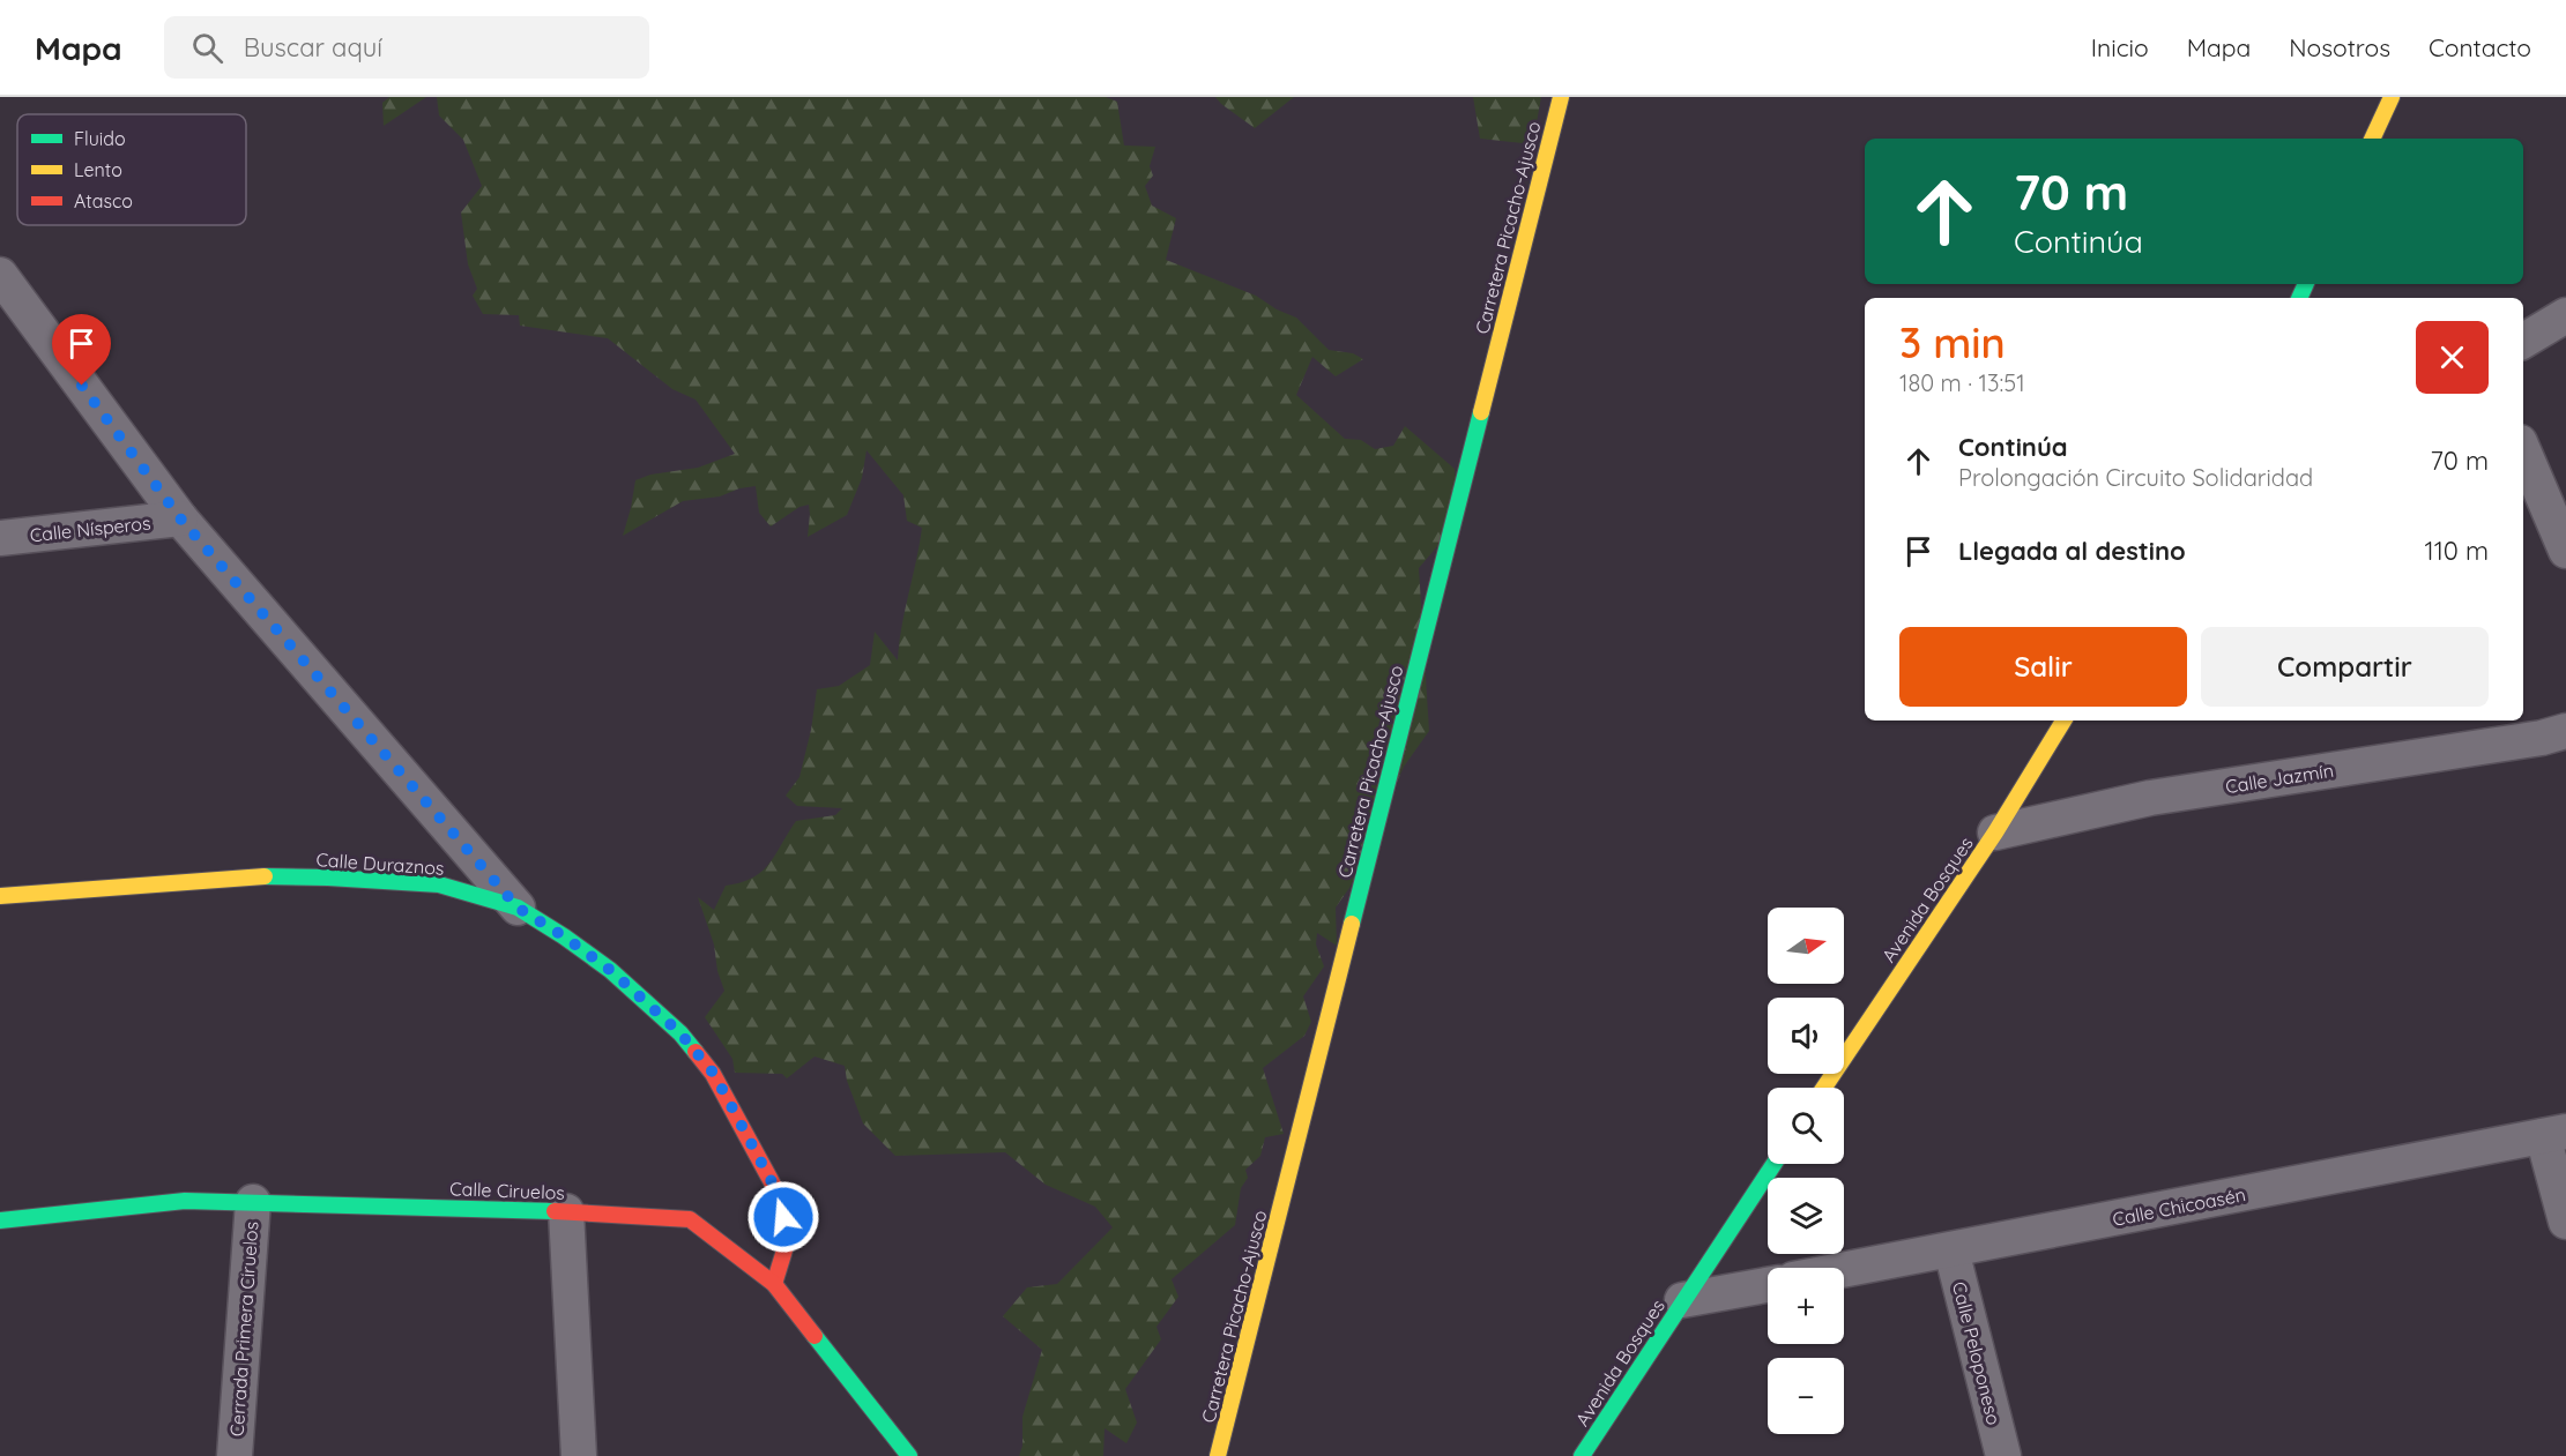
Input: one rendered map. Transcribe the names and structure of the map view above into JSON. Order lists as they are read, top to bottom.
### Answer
{
  "streets": {
    "street": [
      "Carretera Picacho-Ajusco",
      "Calle Nísperos",
      "Calle Jazmín",
      "Calle Duraznos",
      "Avenida Bosques",
      "Calle Ciruelos",
      "Calle Chicoasén",
      "Cerrada Primera Ciruelos",
      "Calle Peloponeso"
    ]
  },
  "crossings": [
    ["Calle Jazmín", "Avenida Bosques"],
    ["Calle Duraznos", "Calle Ciruelos"],
    ["Calle Ciruelos", "Cerrada Primera Ciruelos"],
    ["Calle Chicoasén", "Calle Peloponeso"]
  ],
  "legend": ["Fluido", "Lento", "Atasco"],
  "north": "right",
  "page": {
    "header": "Mapa",
    "search": "Buscar aquí",
    "nav": [
      "Inicio",
      "Mapa",
      "Nosotros",
      "Contacto"
    ],
    "turn": ["70 m", "Continúa"],
    "heading": ["3 min", "180 m · 13:51"],
    "list": [
      {
        "name": "Continúa",
        "note": "Prolongación Circuito Solidaridad",
        "value": "70 m"
      },
      {
        "name": "Llegada al destino",
        "value": "110 m"
      }
    ],
    "buttons": ["Salir", "Compartir"],
    "map_buttons": ["+", "−"]
  }
}
